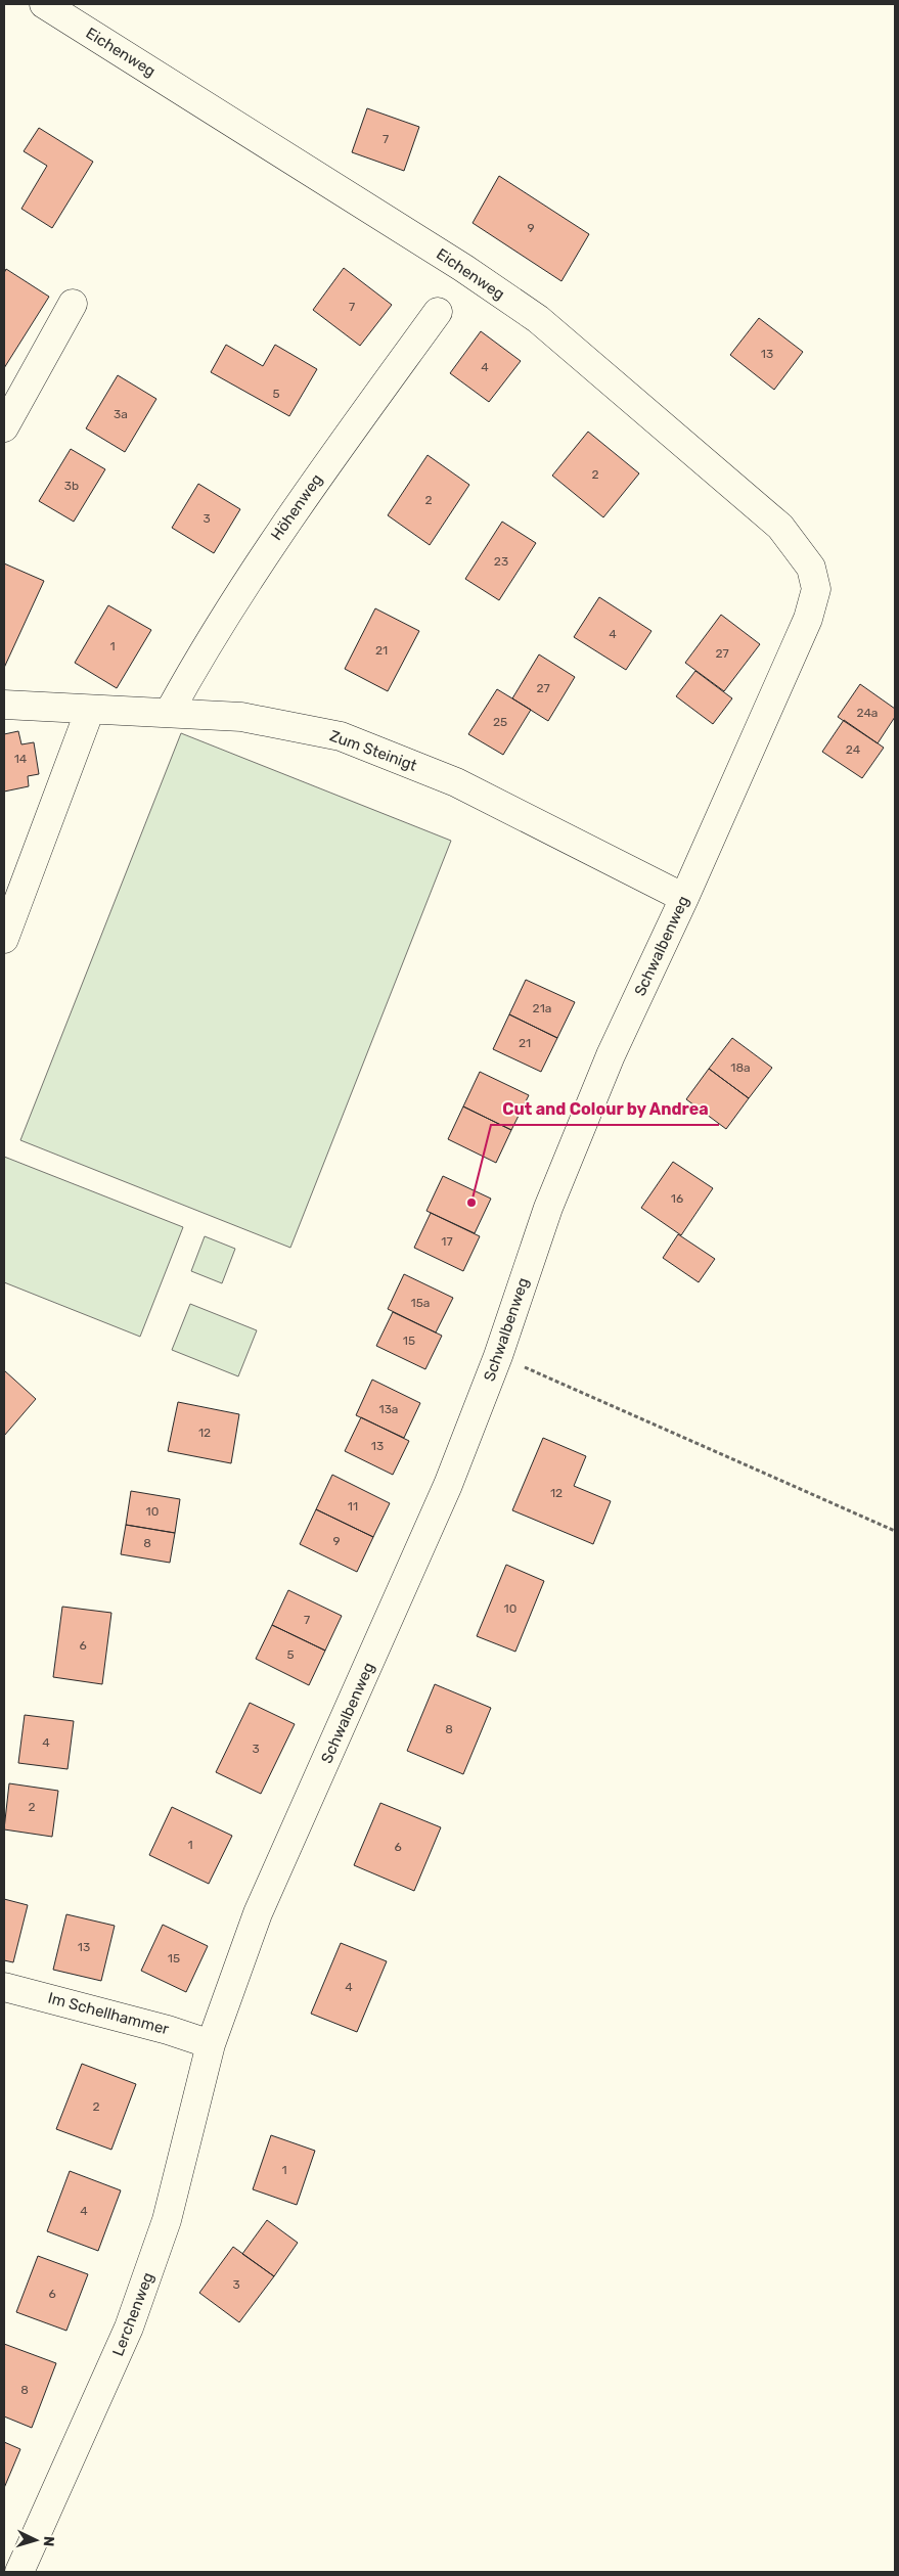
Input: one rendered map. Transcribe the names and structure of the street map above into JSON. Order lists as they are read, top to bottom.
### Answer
{
  "streets": {
    "street": [
      "Eichenweg",
      "Höhenweg",
      "Zum Steinigt",
      "Schwalbenweg",
      "Im Schellhammer",
      "Lerchenweg"
    ]
  },
  "crossings": [
    ["Eichenweg", "Schwalbenweg"],
    ["Höhenweg", "Zum Steinigt"],
    ["Zum Steinigt", "Schwalbenweg"],
    ["Schwalbenweg", "Im Schellhammer"],
    ["Schwalbenweg", "Lerchenweg"],
    ["Im Schellhammer", "Lerchenweg"]
  ],
  "places": ["Cut and Colour by Andrea"],
  "house_numbers": [
    "7",
    "9",
    "7",
    "13",
    "4",
    "5",
    "3a",
    "2",
    "3b",
    "2",
    "3",
    "23",
    "4",
    "1",
    "21",
    "27",
    "27",
    "24a",
    "25",
    "24",
    "14",
    "21a",
    "21",
    "18a",
    "16",
    "17",
    "15a",
    "15",
    "13a",
    "12",
    "13",
    "12",
    "11",
    "10",
    "9",
    "8",
    "10",
    "7",
    "6",
    "5",
    "8",
    "4",
    "3",
    "2",
    "1",
    "6",
    "13",
    "15",
    "4",
    "2",
    "1",
    "4",
    "3",
    "6",
    "8"
  ],
  "north": "right"
}
